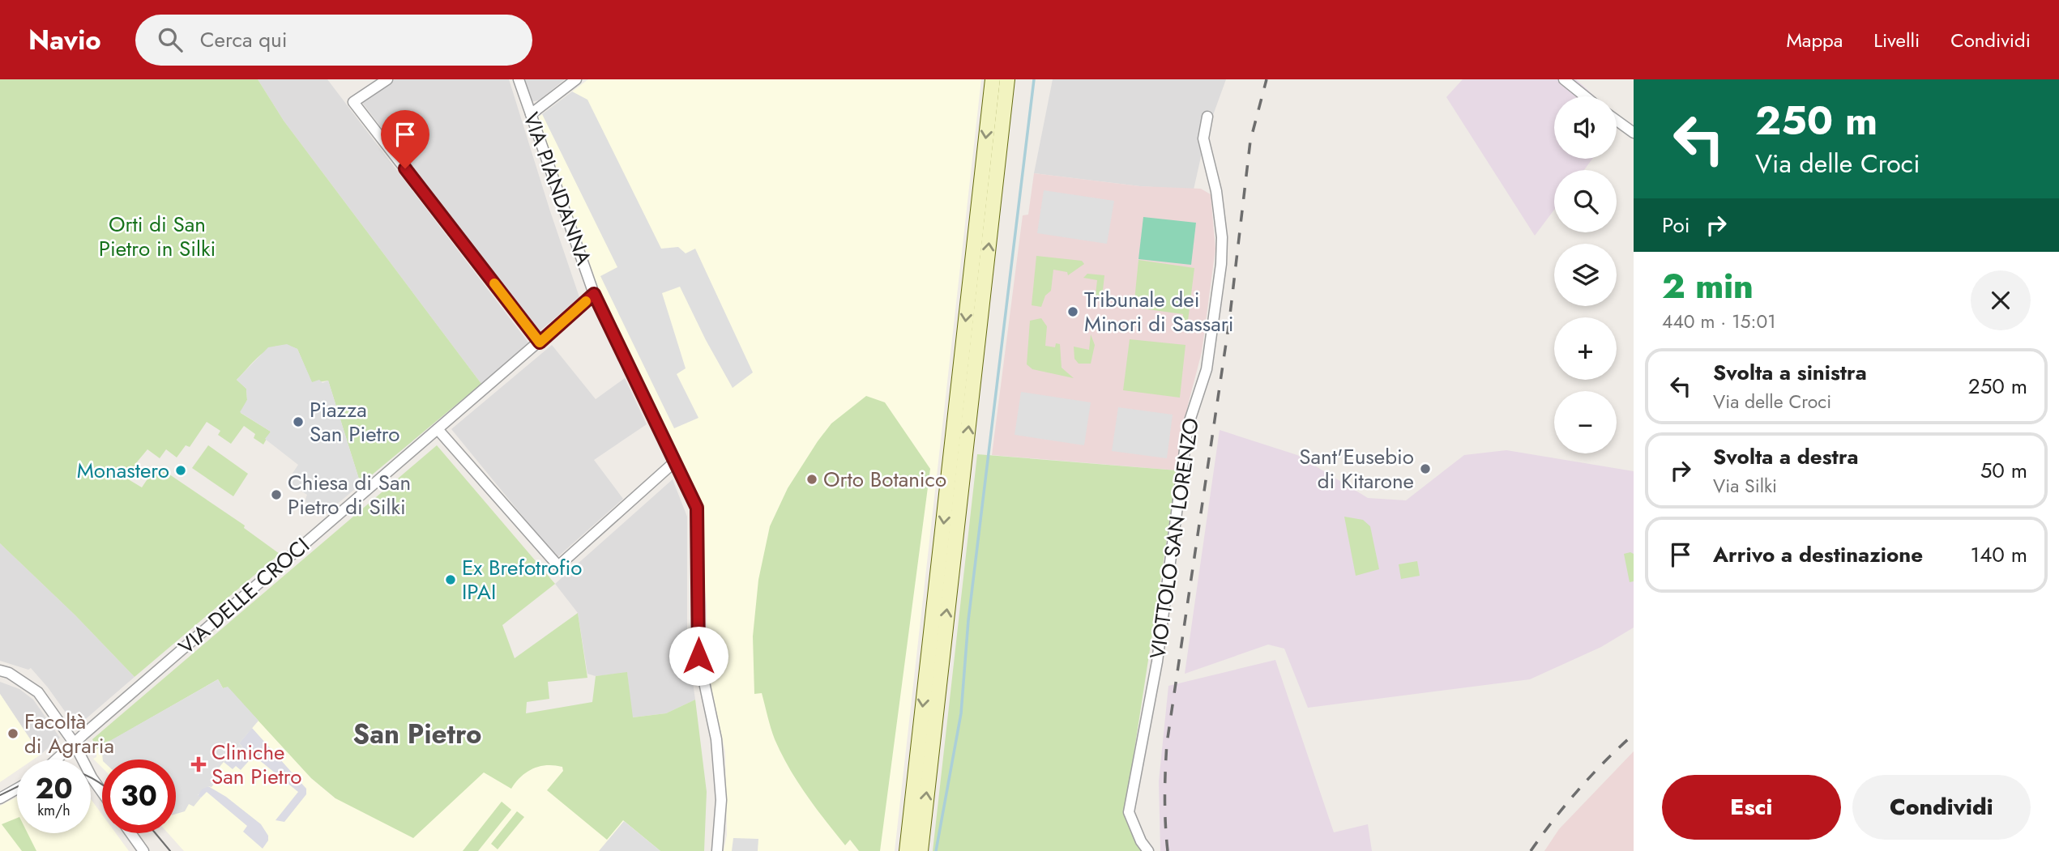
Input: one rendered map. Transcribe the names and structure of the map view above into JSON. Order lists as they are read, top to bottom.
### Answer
{
  "streets": {
    "street": ["VIA PIANDANNA", "VIOTTOLO SAN LORENZO", "VIA DELLE CROCI"]
  },
  "crossings": [
    ["VIA PIANDANNA", "VIA DELLE CROCI"]
  ],
  "districts": ["San Pietro"],
  "parks": ["Orti di San Pietro in Silki"],
  "places": {
    "other": [
      "Tribunale dei Minori di Sassari",
      "Piazza San Pietro",
      "Sant'Eusebio di Kitarone",
      "Monastero",
      "Orto Botanico",
      "Chiesa di San Pietro di Silki",
      "Ex Brefotrofio IPAI",
      "Facoltà di Agraria"
    ],
    "health": ["Cliniche San Pietro"]
  },
  "page": {
    "header": "Navio",
    "search": "Cerca qui",
    "nav": ["Mappa", "Livelli", "Condividi"],
    "turn": ["250 m", "Via delle Croci"],
    "map_buttons": ["+", "−"],
    "then": "Poi",
    "heading": ["2 min", "440 m · 15:01"],
    "list": [
      {
        "name": "Svolta a sinistra",
        "note": "Via delle Croci",
        "value": "250 m"
      },
      {
        "name": "Svolta a destra",
        "note": "Via Silki",
        "value": "50 m"
      },
      {
        "name": "Arrivo a destinazione",
        "value": "140 m"
      }
    ],
    "speed": "20 km/h",
    "limit": "30",
    "buttons": ["Esci", "Condividi"]
  }
}
